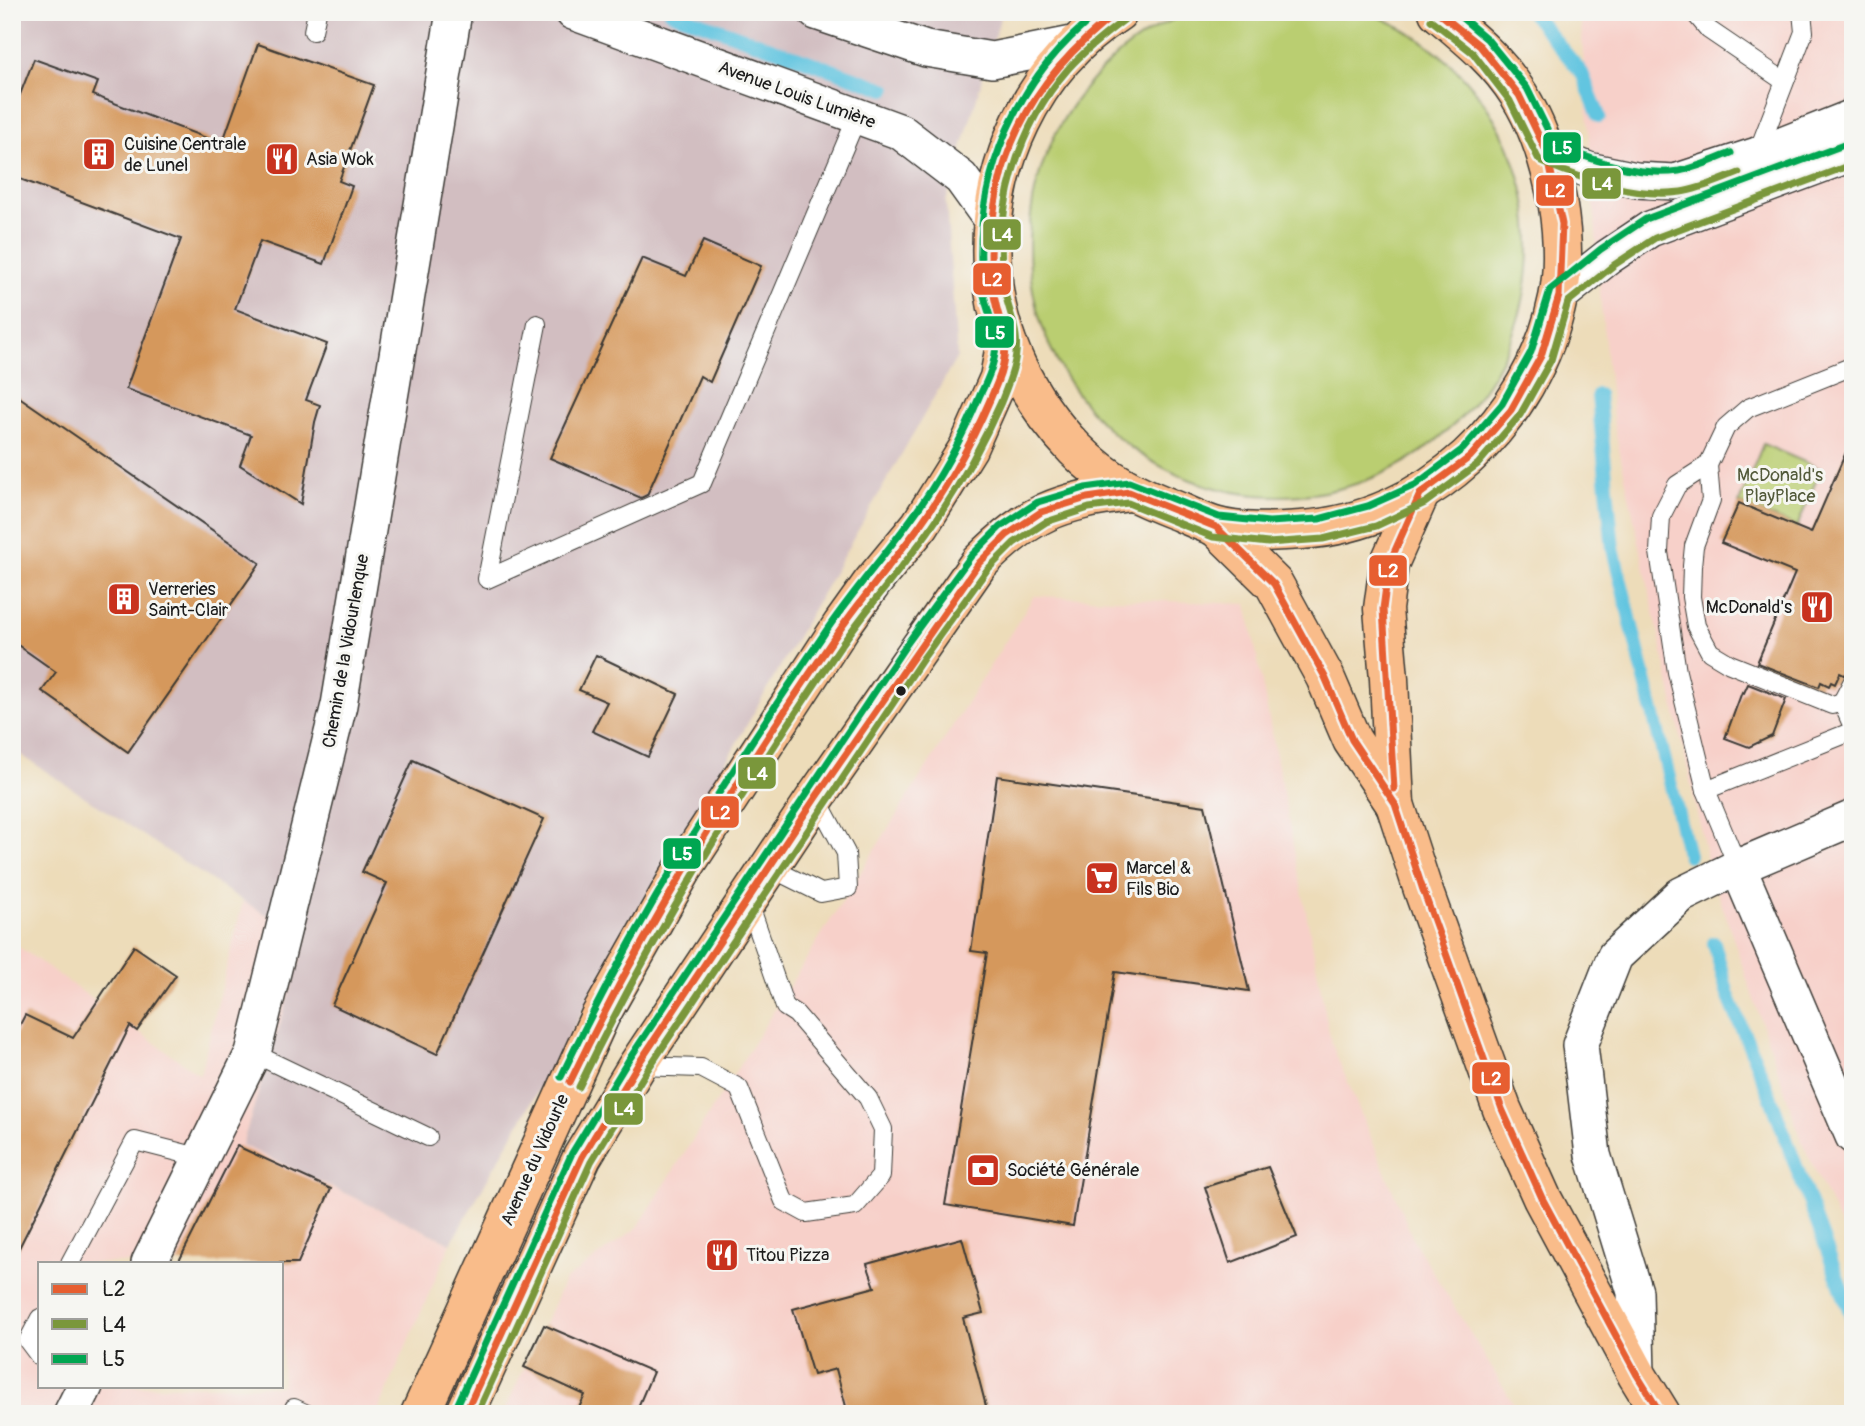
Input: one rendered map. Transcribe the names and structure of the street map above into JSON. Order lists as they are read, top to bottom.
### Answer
{
  "streets": {
    "main road": ["Avenue du Vidourle"],
    "street": ["Avenue Louis Lumière", "Chemin de la Vidourlenque"]
  },
  "parks": ["McDonald's PlayPlace"],
  "places": {
    "building": ["Cuisine Centrale de Lunel", "Verreries Saint-Clair"],
    "restaurant": ["Asia Wok", "McDonald's", "Titou Pizza"],
    "supermarket": ["Marcel & Fils Bio"],
    "bank": ["Société Générale"]
  },
  "lines": ["transit line L2", "transit line L5", "transit line L4"],
  "legend": ["L2", "L4", "L5"]
}
